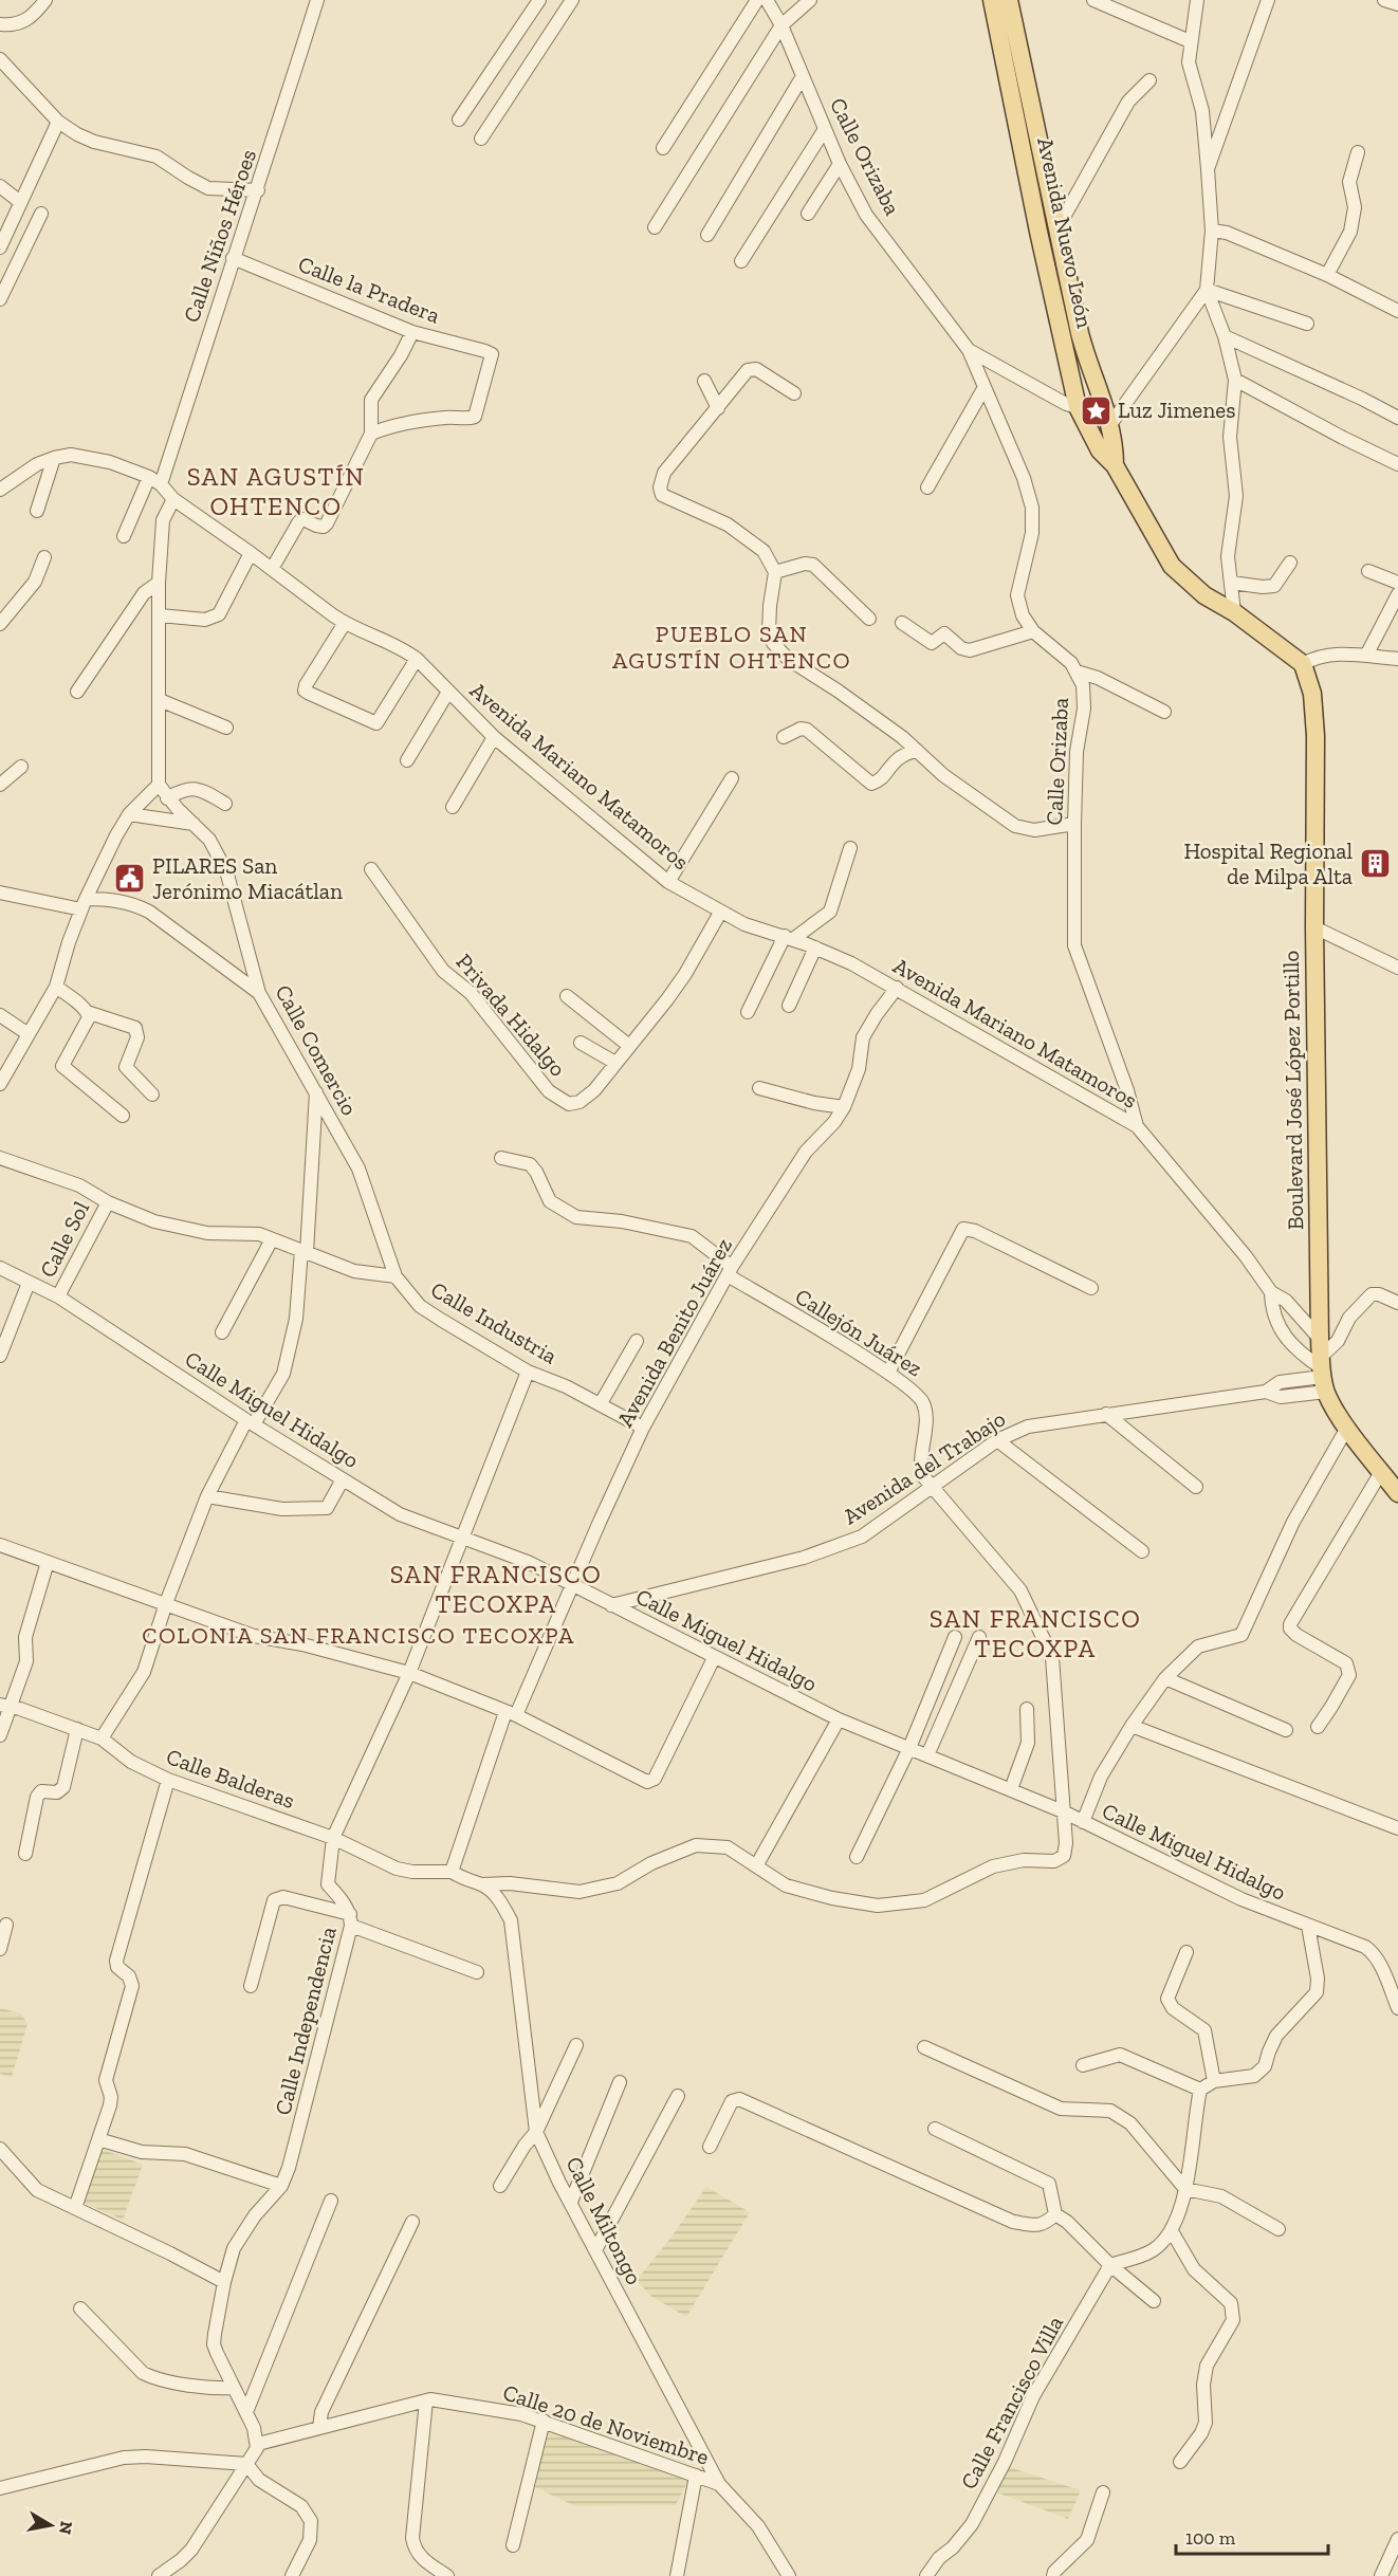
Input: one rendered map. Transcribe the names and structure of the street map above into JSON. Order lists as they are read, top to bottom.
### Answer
{
  "streets": {
    "main road": ["Avenida Nuevo León", "Boulevard José López Portillo"],
    "street": [
      "Calle Orizaba",
      "Calle Niños Héroes",
      "Calle la Pradera",
      "Avenida Mariano Matamoros",
      "Privada Hidalgo",
      "Calle Comercio",
      "Calle Sol",
      "Calle Industria",
      "Avenida Benito Juárez",
      "Callejón Juárez",
      "Calle Miguel Hidalgo",
      "Avenida del Trabajo",
      "Calle Balderas",
      "Calle Independencia",
      "Calle Miltongo",
      "Calle Francisco Villa",
      "Calle 20 de Noviembre"
    ]
  },
  "crossings": [
    ["Calle Orizaba", "Avenida Nuevo León"],
    ["Calle Orizaba", "Avenida Mariano Matamoros"],
    ["Avenida Nuevo León", "Boulevard José López Portillo"],
    ["Calle Niños Héroes", "Calle la Pradera"],
    ["Calle Niños Héroes", "Avenida Mariano Matamoros"],
    ["Avenida Mariano Matamoros", "Privada Hidalgo"],
    ["Avenida Mariano Matamoros", "Boulevard José López Portillo"],
    ["Avenida Mariano Matamoros", "Avenida Benito Juárez"],
    ["Avenida Mariano Matamoros", "Avenida del Trabajo"],
    ["Calle Comercio", "Calle Industria"],
    ["Boulevard José López Portillo", "Avenida del Trabajo"],
    ["Calle Sol", "Calle Miguel Hidalgo"],
    ["Calle Industria", "Avenida Benito Juárez"],
    ["Calle Industria", "Calle Independencia"],
    ["Avenida Benito Juárez", "Callejón Juárez"],
    ["Avenida Benito Juárez", "Calle Miguel Hidalgo"],
    ["Avenida Benito Juárez", "Calle Balderas"],
    ["Avenida Benito Juárez", "Calle Miltongo"],
    ["Callejón Juárez", "Avenida del Trabajo"],
    ["Calle Miguel Hidalgo", "Avenida del Trabajo"],
    ["Calle Miguel Hidalgo", "Calle Independencia"],
    ["Calle Balderas", "Calle Independencia"],
    ["Calle Balderas", "Calle Miltongo"],
    ["Calle Independencia", "Calle 20 de Noviembre"],
    ["Calle Miltongo", "Calle 20 de Noviembre"]
  ],
  "districts": [
    "SAN AGUSTÍN OHTENCO",
    "PUEBLO SAN AGUSTÍN OHTENCO",
    "SAN FRANCISCO TECOXPA",
    "SAN FRANCISCO TECOXPA",
    "COLONIA SAN FRANCISCO TECOXPA"
  ],
  "places": {
    "place": ["Luz Jimenes"],
    "building": ["Hospital Regional de Milpa Alta"],
    "public building": ["PILARES San Jerónimo Miacátlan"]
  },
  "scale_bar": "100 m",
  "north": "right"
}
